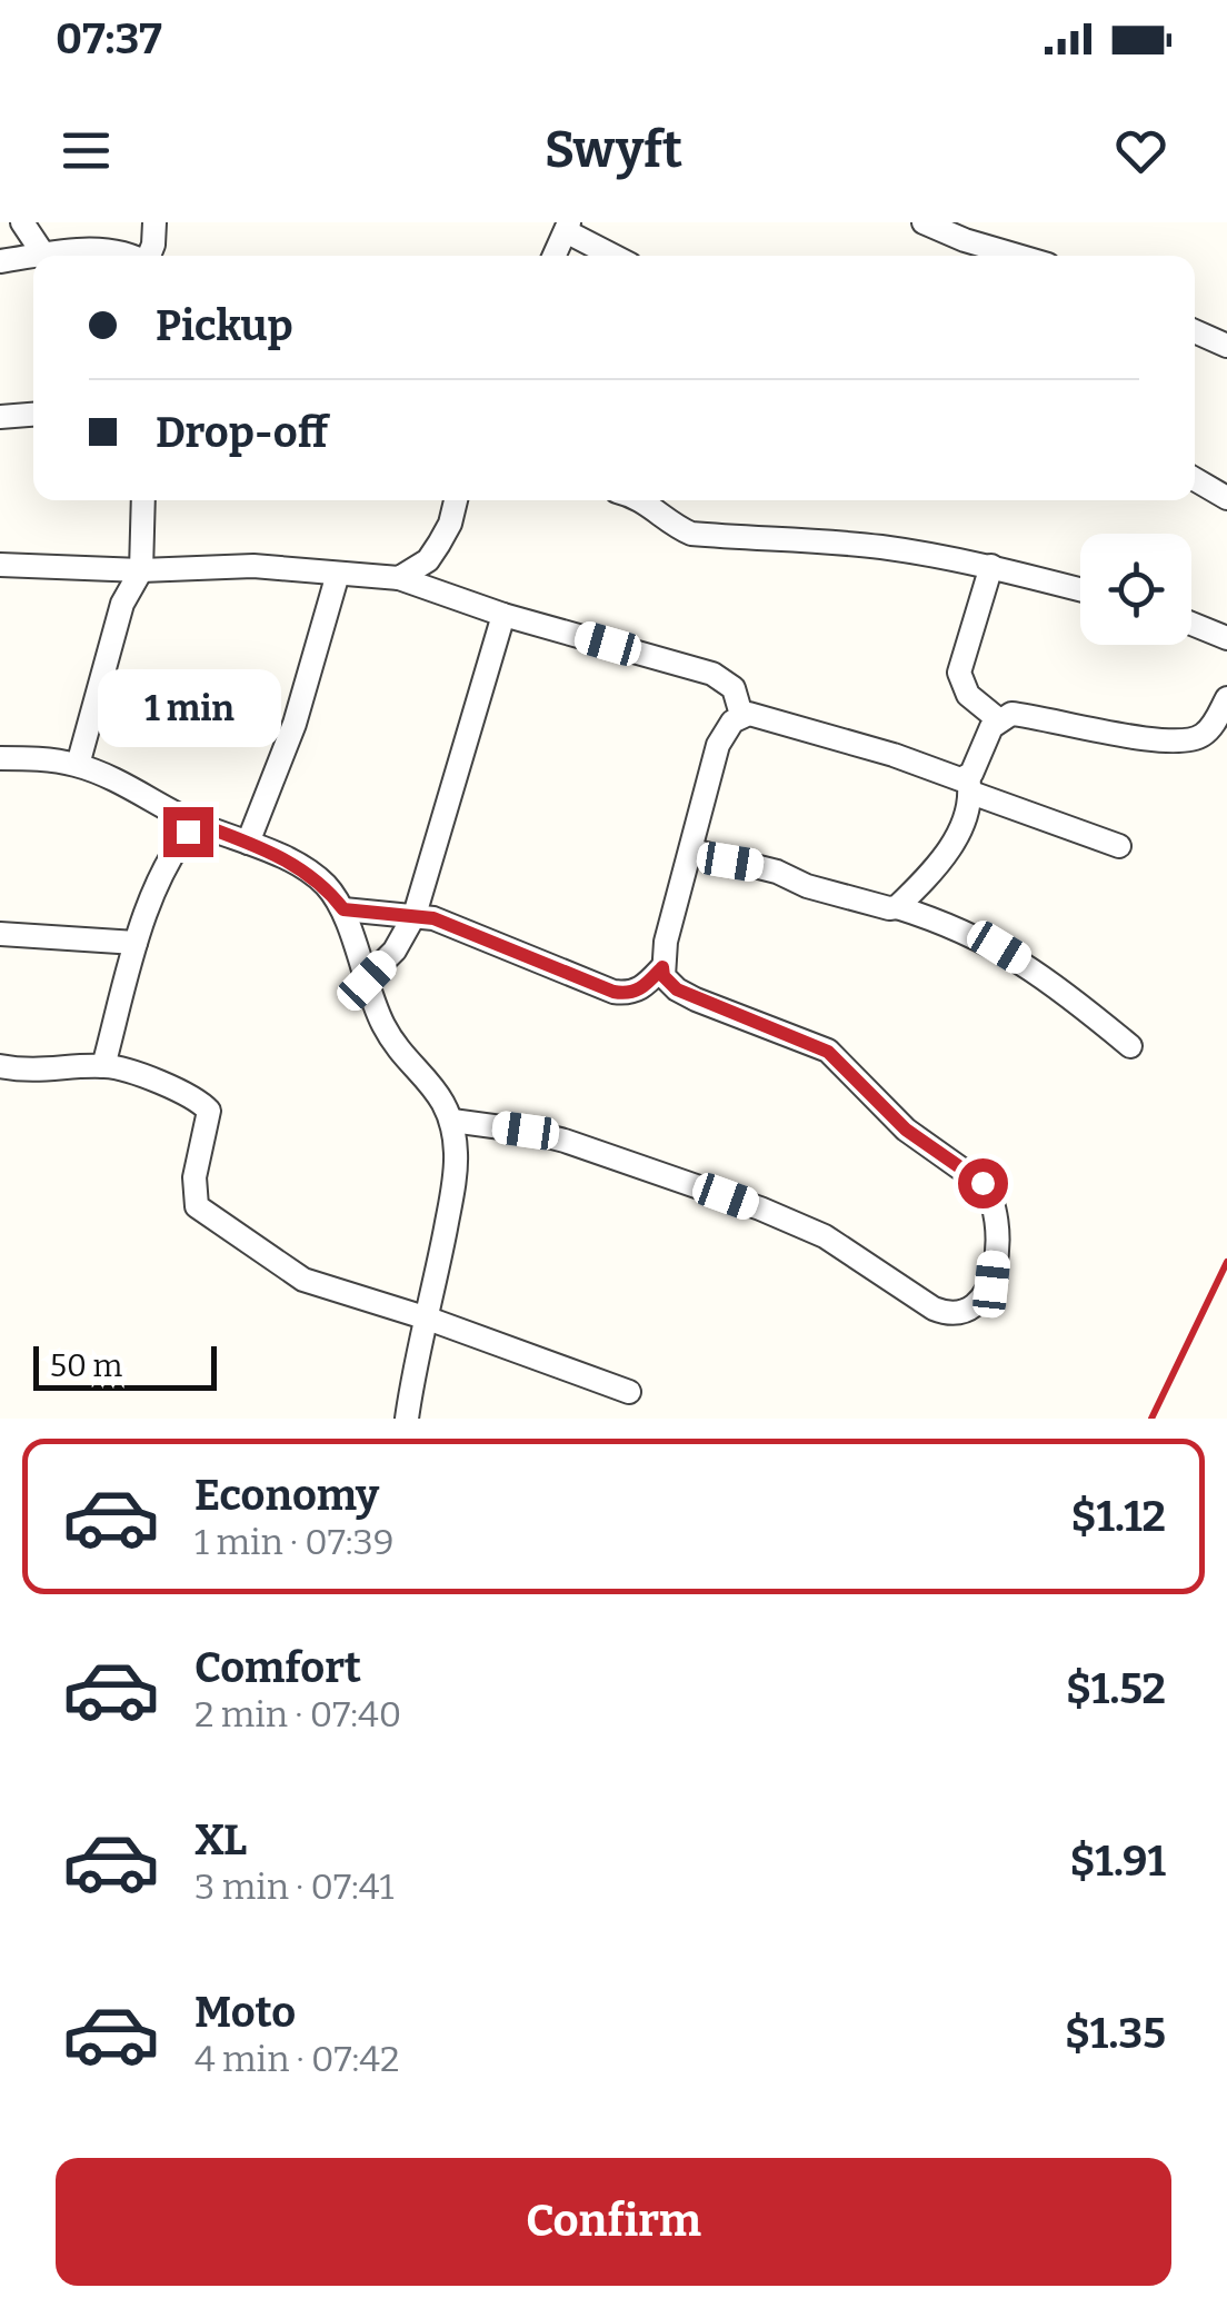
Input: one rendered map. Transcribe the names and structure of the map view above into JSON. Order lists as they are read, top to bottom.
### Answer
{
  "scale_bar": "50 m",
  "page": {
    "status": "07:37",
    "header": "Swyft",
    "banner": ["Pickup", "Drop-off"],
    "bubble": "1 min",
    "scale": "50 m",
    "list": [
      {
        "name": "Economy",
        "note": "1 min · 07:39",
        "value": "$1.12"
      },
      {
        "name": "Comfort",
        "note": "2 min · 07:40",
        "value": "$1.52"
      },
      {
        "name": "XL",
        "note": "3 min · 07:41",
        "value": "$1.91"
      },
      {
        "name": "Moto",
        "note": "4 min · 07:42",
        "value": "$1.35"
      }
    ],
    "buttons": "Confirm"
  }
}
